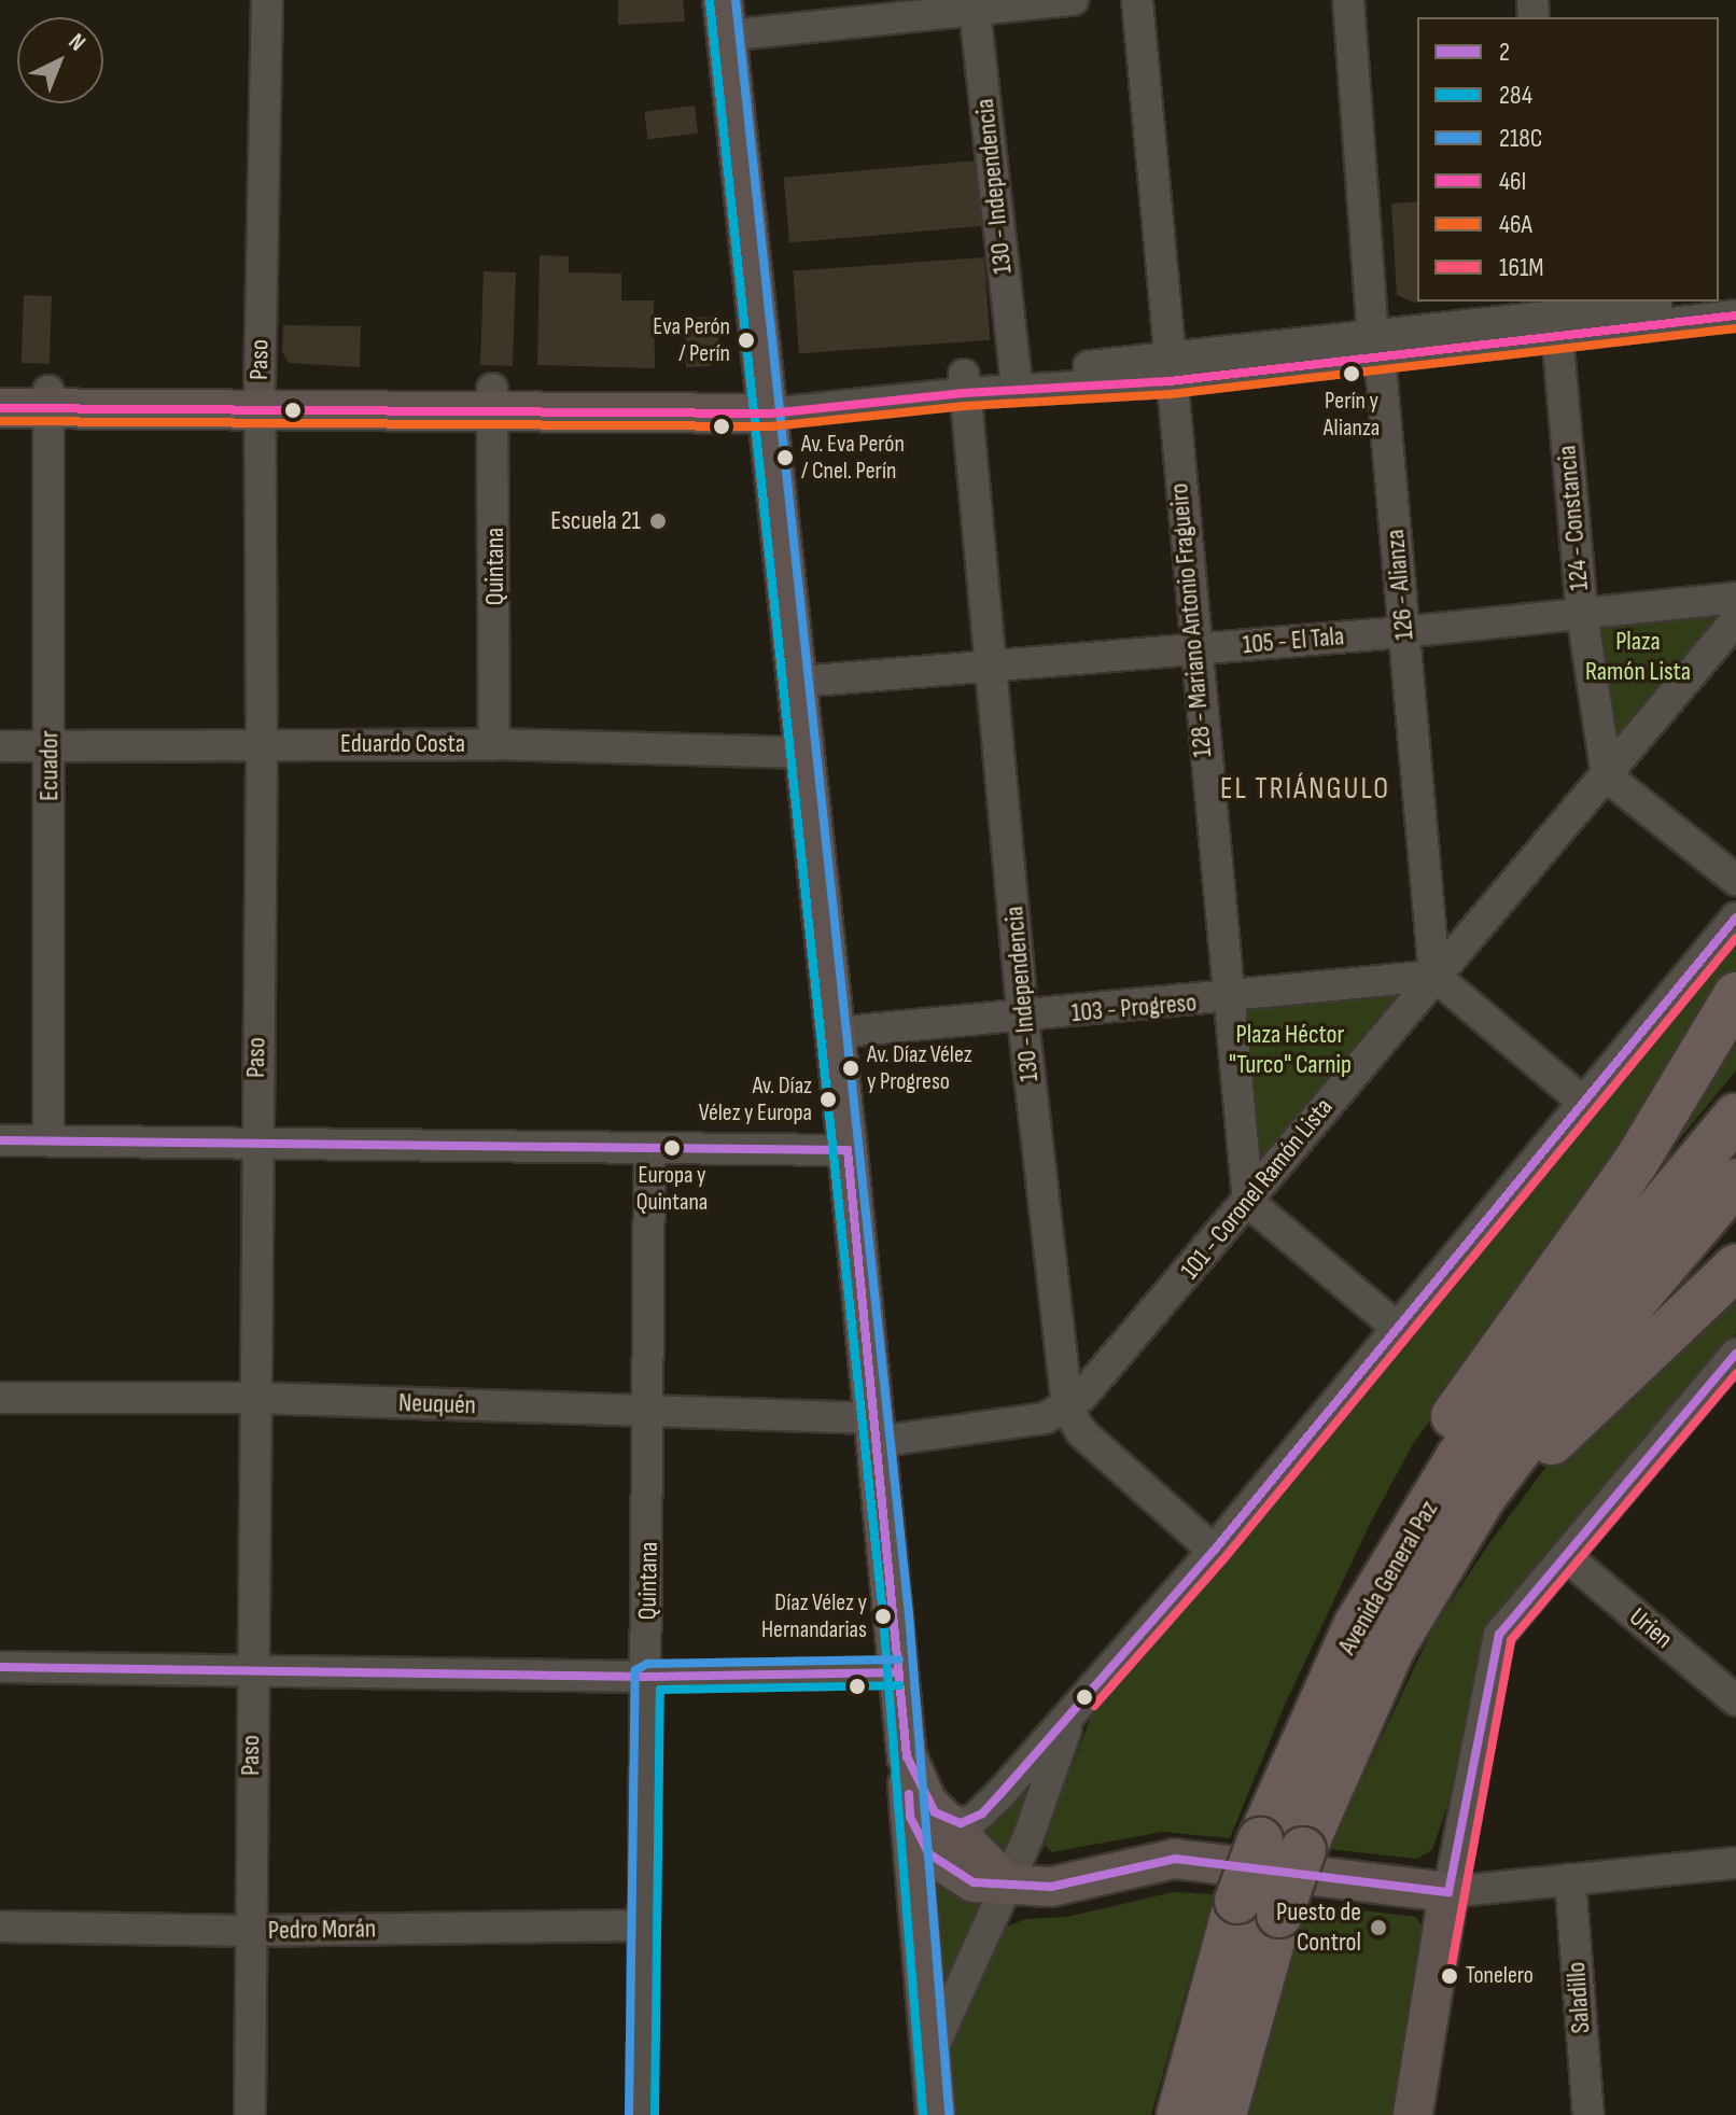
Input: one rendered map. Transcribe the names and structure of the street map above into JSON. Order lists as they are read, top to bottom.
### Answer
{
  "streets": {
    "highway": ["Avenida General Paz"],
    "street": [
      "130 - Independencia",
      "Paso",
      "124 - Constancia",
      "Quintana",
      "126 - Alianza",
      "128 - Mariano Antonio Fragueiro",
      "105 - El Tala",
      "Eduardo Costa",
      "Ecuador",
      "103 - Progreso",
      "101 - Coronel Ramón Lista",
      "Neuquén",
      "Urien",
      "Pedro Morán",
      "Saladillo"
    ]
  },
  "crossings": [
    ["130 - Independencia", "105 - El Tala"],
    ["130 - Independencia", "103 - Progreso"],
    ["130 - Independencia", "101 - Coronel Ramón Lista"],
    ["Paso", "Eduardo Costa"],
    ["Paso", "Neuquén"],
    ["Paso", "Pedro Morán"],
    ["124 - Constancia", "105 - El Tala"],
    ["124 - Constancia", "101 - Coronel Ramón Lista"],
    ["Quintana", "Eduardo Costa"],
    ["Quintana", "Neuquén"],
    ["Quintana", "Pedro Morán"],
    ["126 - Alianza", "105 - El Tala"],
    ["126 - Alianza", "103 - Progreso"],
    ["126 - Alianza", "101 - Coronel Ramón Lista"],
    ["128 - Mariano Antonio Fragueiro", "105 - El Tala"],
    ["128 - Mariano Antonio Fragueiro", "103 - Progreso"],
    ["128 - Mariano Antonio Fragueiro", "101 - Coronel Ramón Lista"],
    ["Eduardo Costa", "Ecuador"],
    ["103 - Progreso", "101 - Coronel Ramón Lista"]
  ],
  "districts": ["EL TRIÁNGULO"],
  "parks": ["Plaza Ramón Lista", "Plaza Héctor \"Turco\" Carnip"],
  "places": [
    "Eva Perón / Perín",
    "Perín y Alianza",
    "Av. Eva Perón / Cnel. Perín",
    "Escuela 21",
    "Av. Díaz Vélez y Progreso",
    "Av. Díaz Vélez y Europa",
    "Europa y Quintana",
    "Díaz Vélez y Hernandarias",
    "Puesto de Control",
    "Tonelero"
  ],
  "lines": [
    "transit line 218C",
    "transit line 284",
    "transit line 46I",
    "transit line 46A",
    "transit line 2",
    "transit line 161M"
  ],
  "legend": [
    "2",
    "284",
    "218C",
    "46I",
    "46A",
    "161M"
  ],
  "north": "top right"
}
